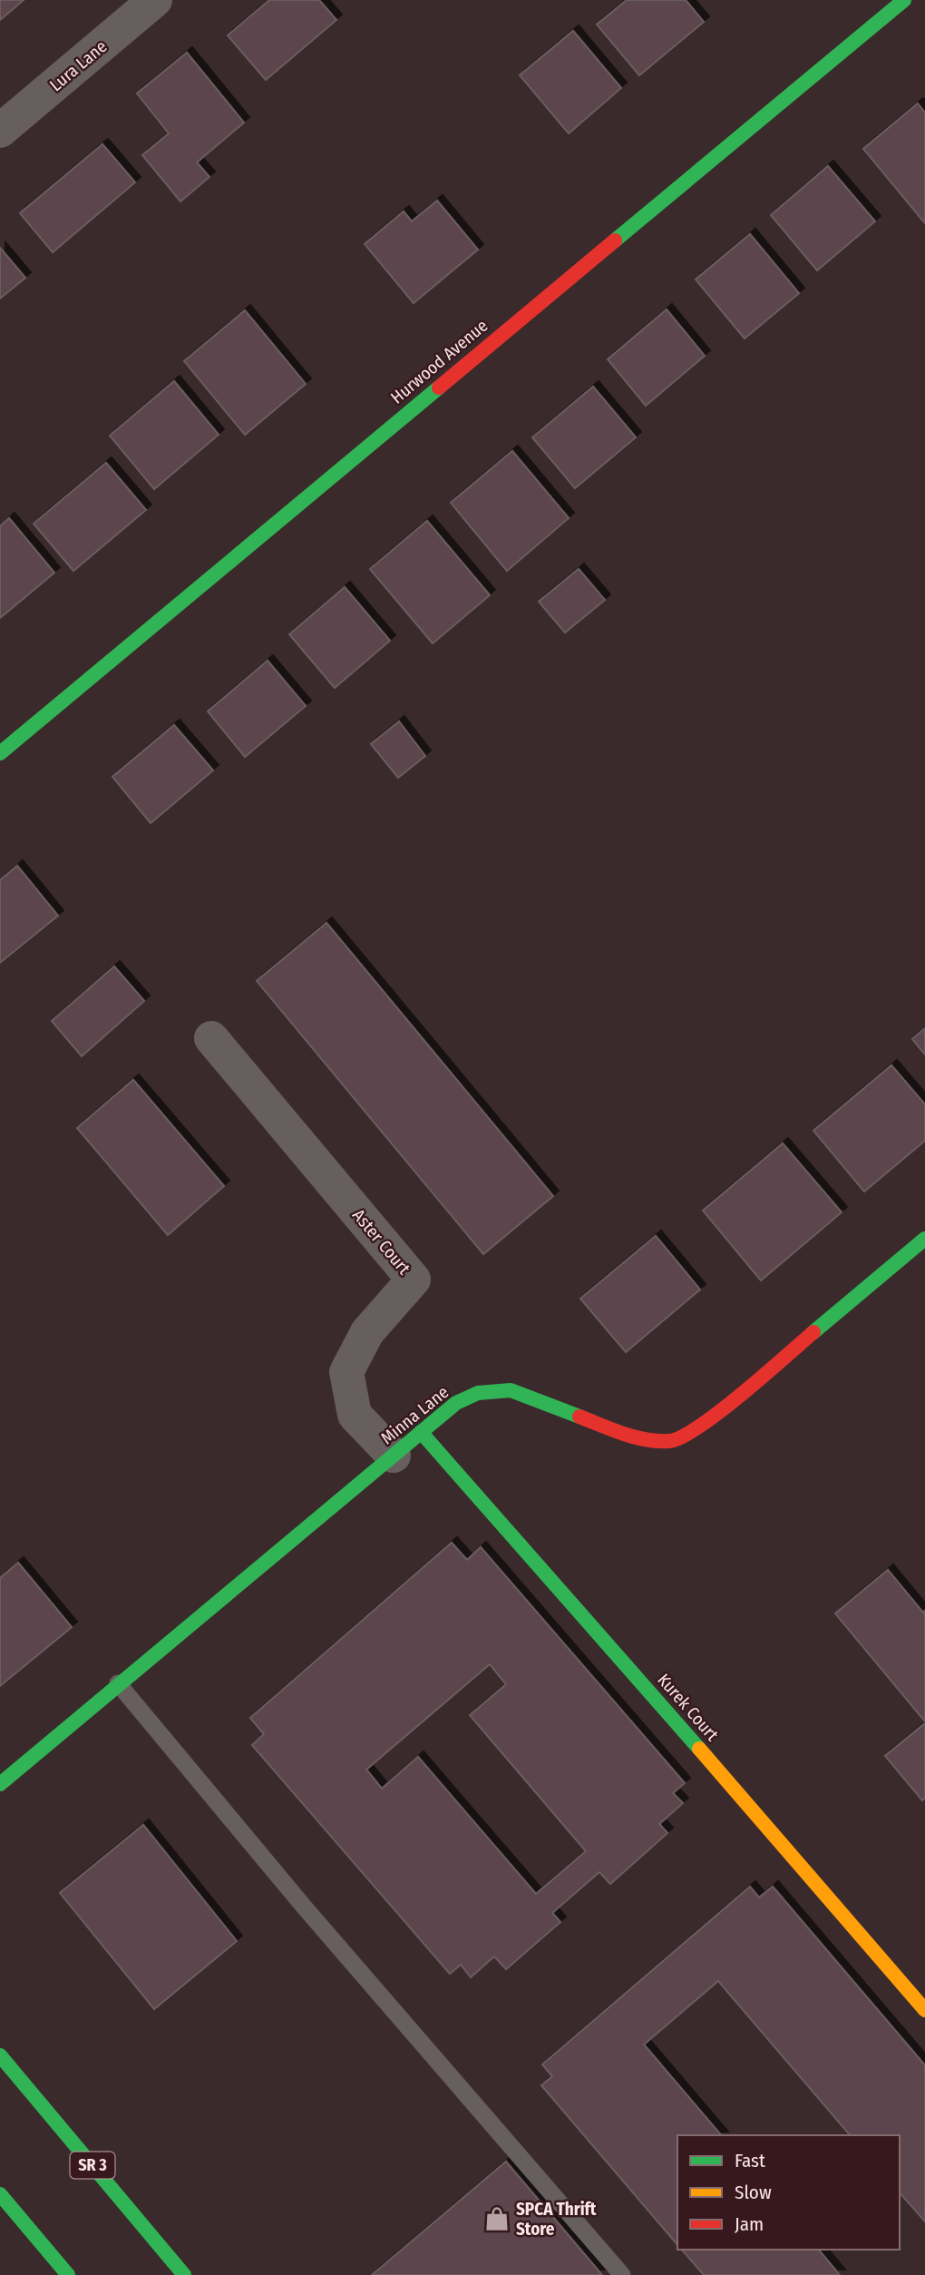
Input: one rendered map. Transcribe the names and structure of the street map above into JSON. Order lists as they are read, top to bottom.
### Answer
{
  "streets": {
    "street": [
      "Lura Lane",
      "Hurwood Avenue",
      "Aster Court",
      "Minna Lane",
      "Kurek Court",
      "SR 3"
    ]
  },
  "crossings": [
    ["Aster Court", "Minna Lane"],
    ["Minna Lane", "Kurek Court"]
  ],
  "places": {
    "shop": ["SPCA Thrift Store"]
  },
  "legend": ["Fast", "Slow", "Jam"]
}
